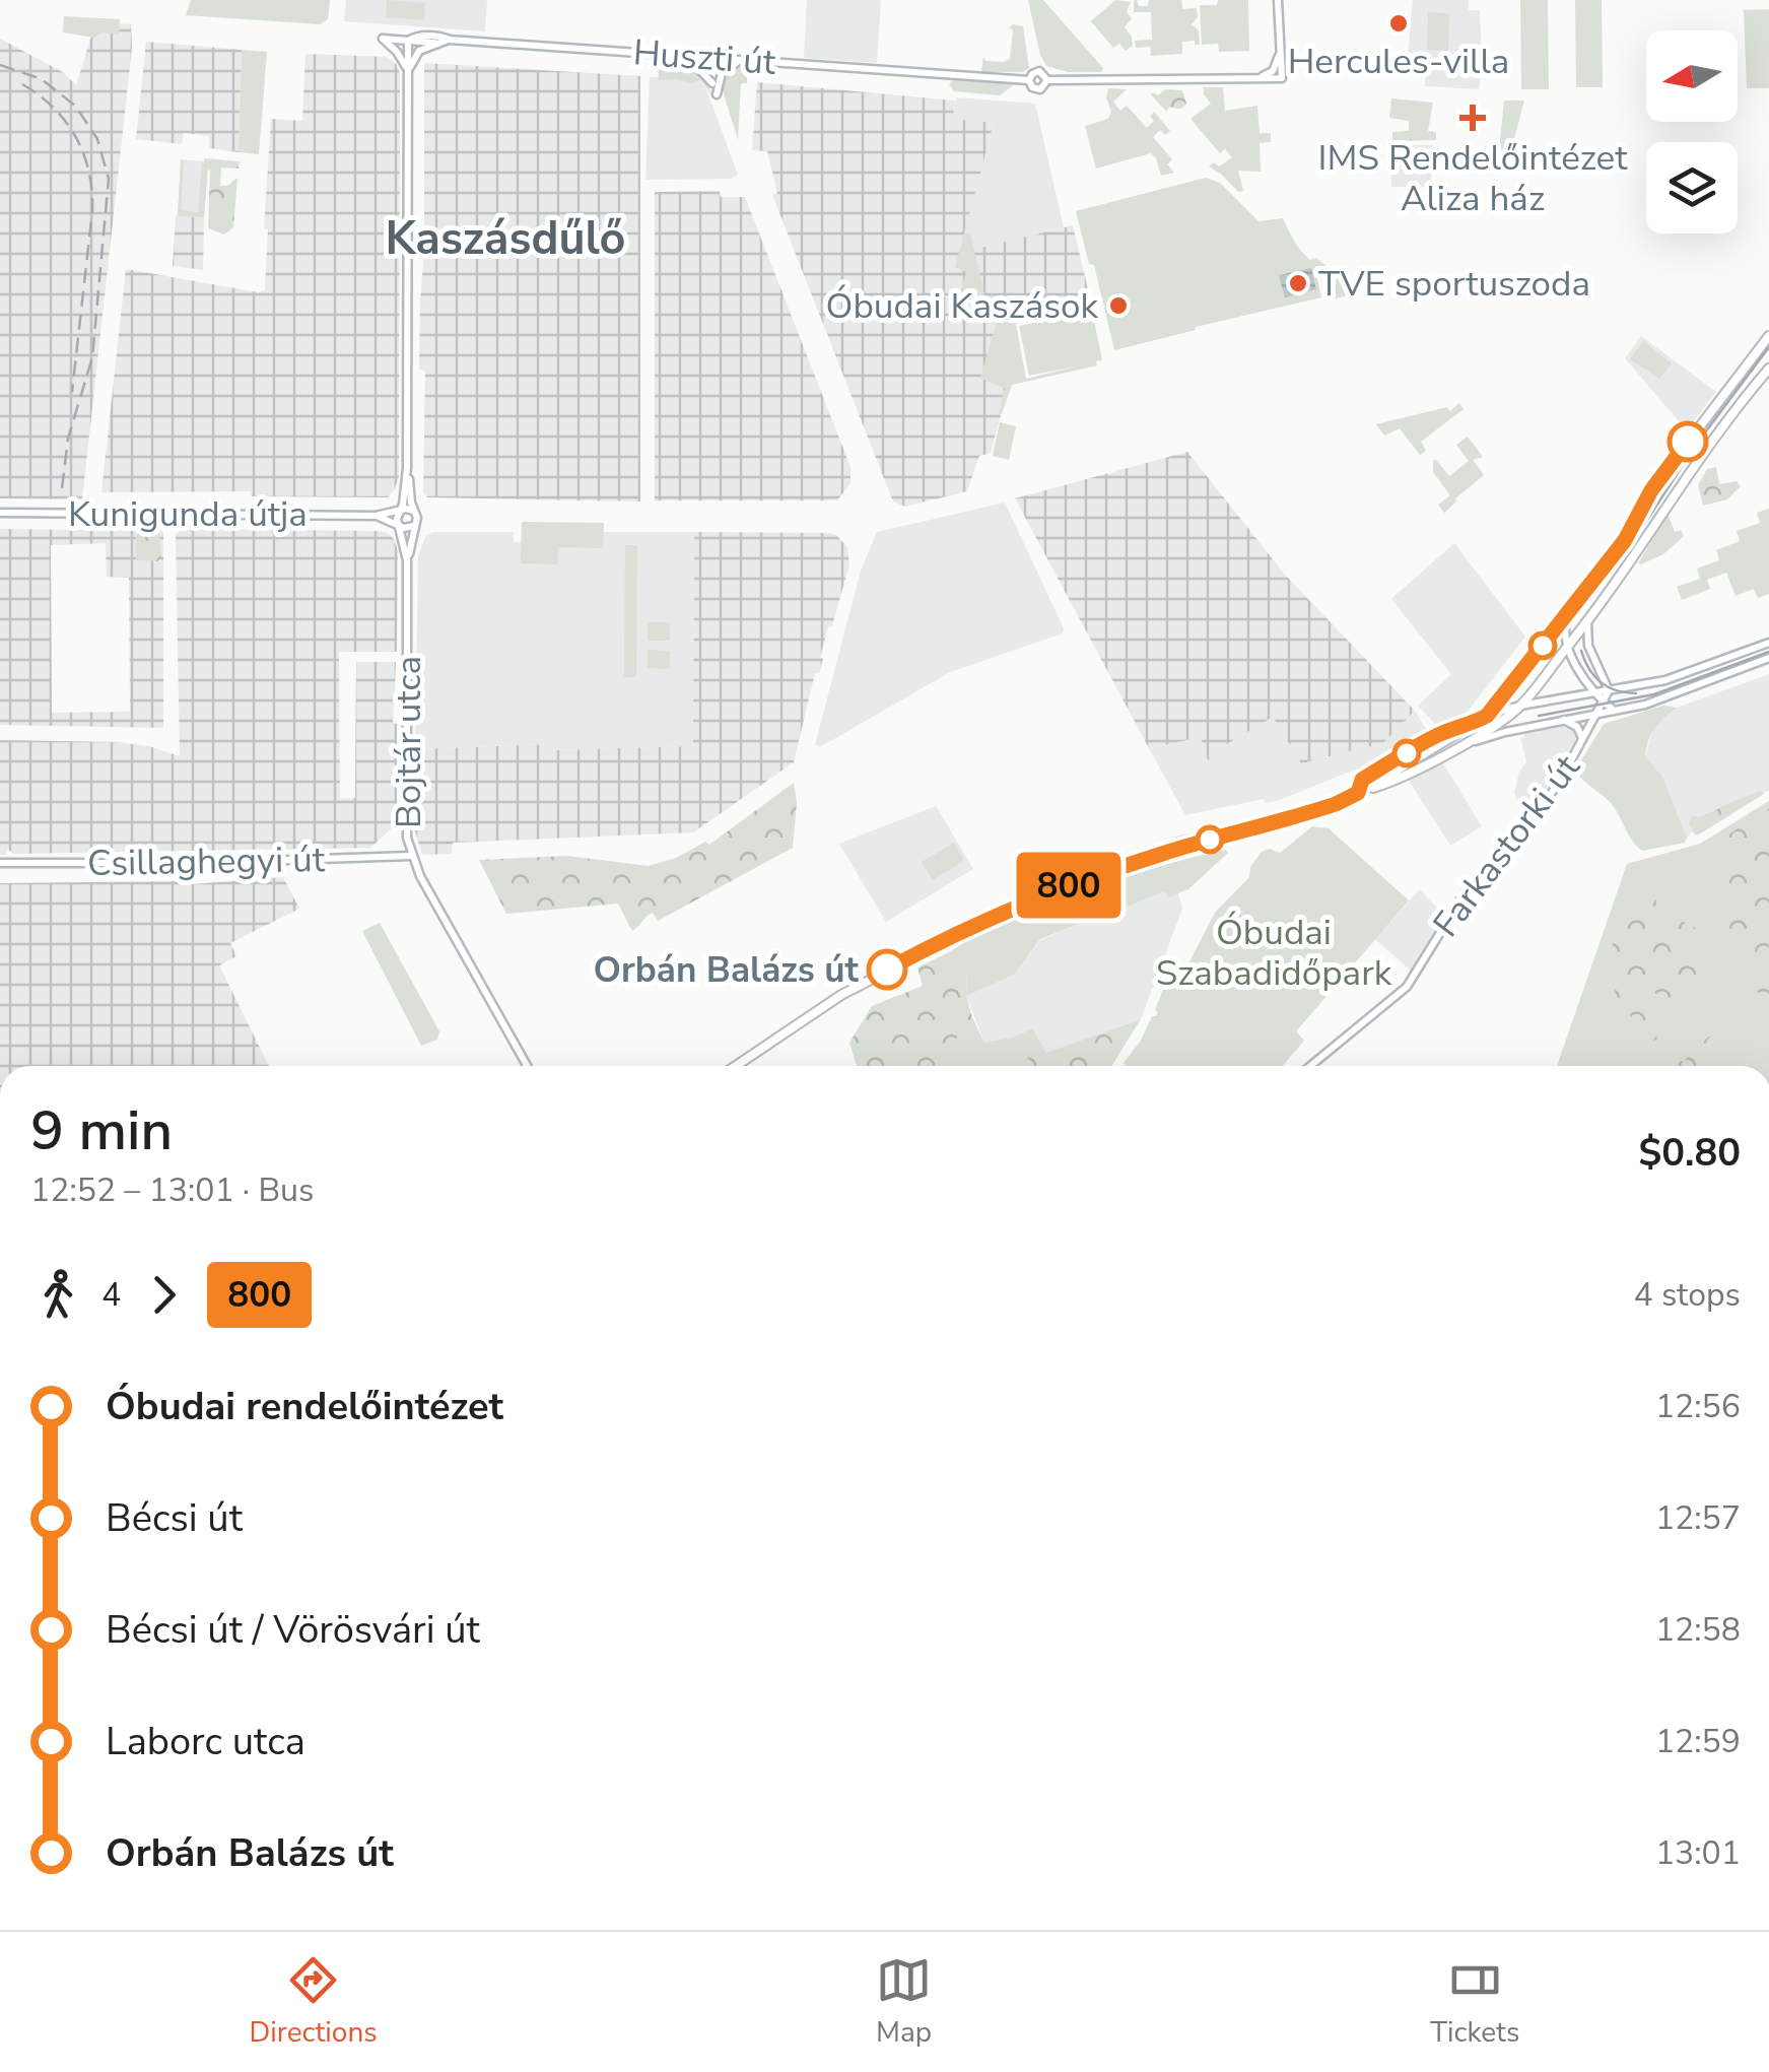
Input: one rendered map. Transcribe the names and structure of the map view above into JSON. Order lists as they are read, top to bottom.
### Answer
{
  "streets": {
    "street": [
      "Huszti út",
      "Kunigunda útja",
      "Bojtár utca",
      "Farkastorki út",
      "Csillaghegyi út"
    ]
  },
  "crossings": [
    ["Kunigunda útja", "Bojtár utca"],
    ["Bojtár utca", "Csillaghegyi út"]
  ],
  "districts": ["Kaszásdűlő"],
  "parks": ["Óbudai Szabadidőpark"],
  "places": {
    "other": [
      "Hercules-villa",
      "TVE sportuszoda",
      "Óbudai Kaszások",
      "Orbán Balázs út"
    ],
    "health": ["IMS Rendelőintézet Aliza ház"]
  },
  "lines": ["bus line 800"],
  "north": "left",
  "page": {
    "on_map": "800",
    "heading": ["9 min", "12:52 – 13:01 · Bus", "$0.80"],
    "legs": ["4", "800", "4 stops"],
    "list": [
      {
        "name": "Óbudai rendelőintézet",
        "value": "12:56"
      },
      {
        "name": "Bécsi út",
        "value": "12:57"
      },
      {
        "name": "Bécsi út / Vörösvári út",
        "value": "12:58"
      },
      {
        "name": "Laborc utca",
        "value": "12:59"
      },
      {
        "name": "Orbán Balázs út",
        "value": "13:01"
      }
    ],
    "tabs": ["Directions", "Map", "Tickets"]
  }
}
